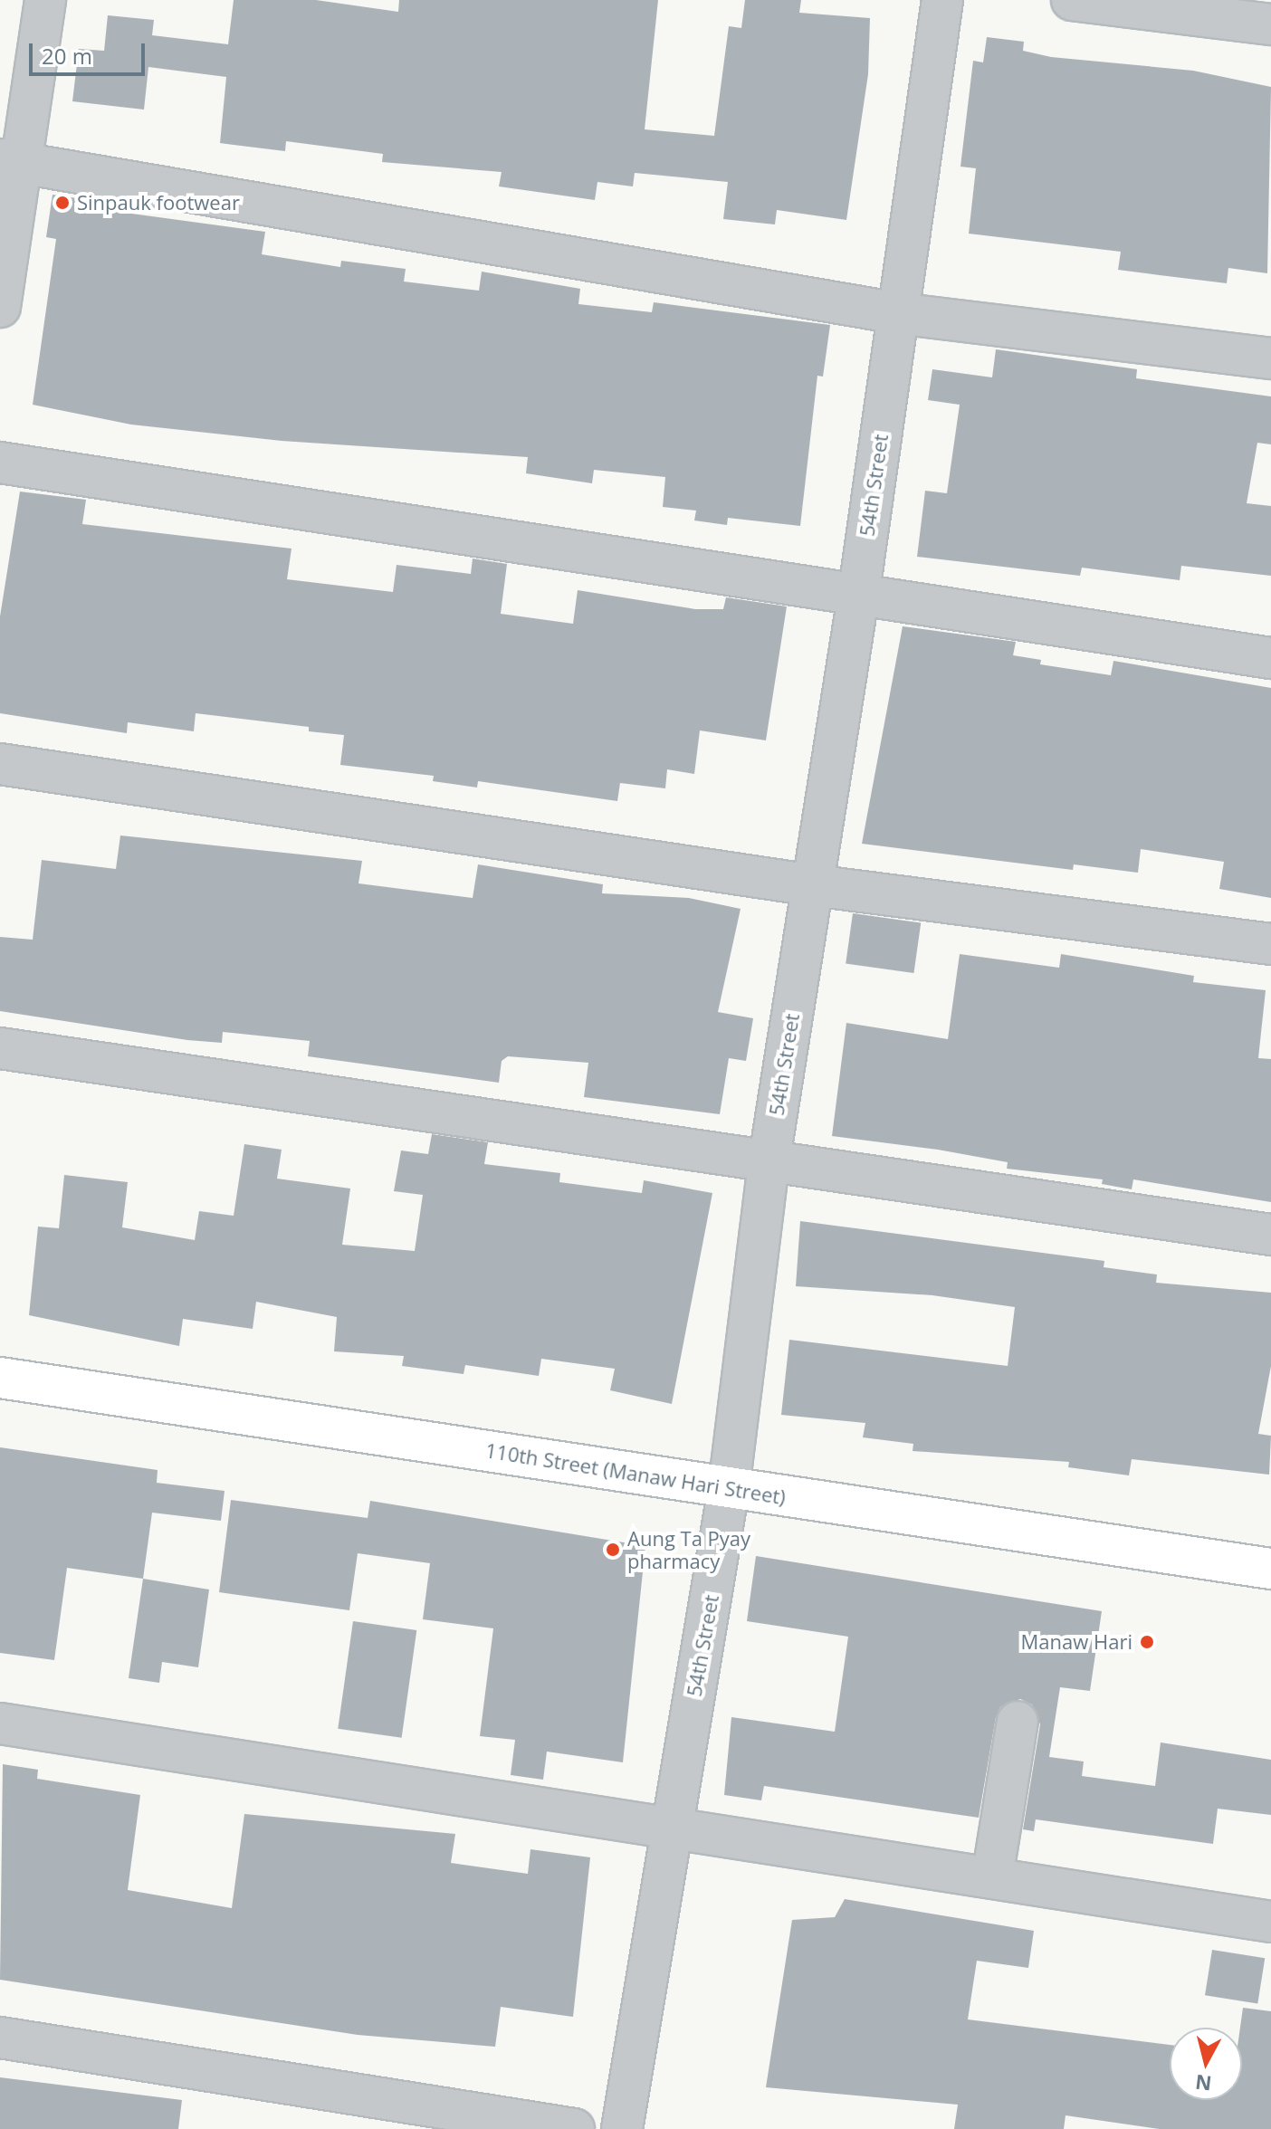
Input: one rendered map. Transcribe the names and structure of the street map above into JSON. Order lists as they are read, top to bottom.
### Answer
{
  "streets": {
    "main road": ["110th Street (Manaw Hari Street)"],
    "street": ["54th Street"]
  },
  "crossings": [
    ["54th Street", "110th Street (Manaw Hari Street)"]
  ],
  "places": ["Sinpauk footwear", "Aung Ta Pyay pharmacy", "Manaw Hari"],
  "scale_bar": "20 m",
  "north": "bottom"
}
